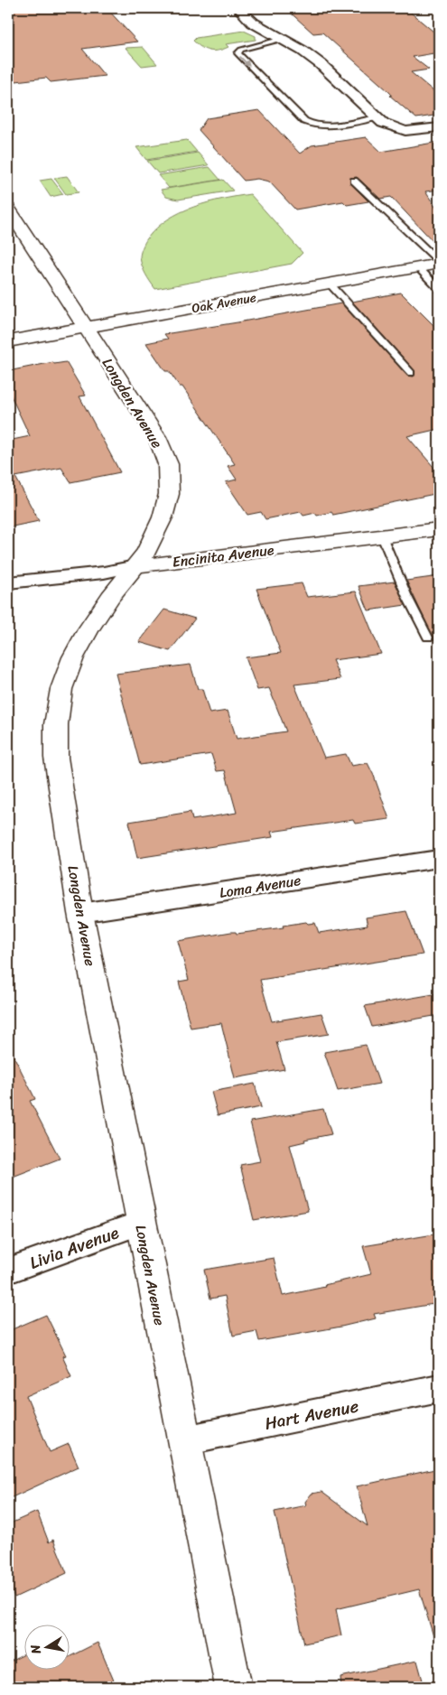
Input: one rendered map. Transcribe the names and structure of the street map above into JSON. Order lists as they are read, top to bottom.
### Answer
{
  "streets": {
    "street": [
      "Oak Avenue",
      "Longden Avenue",
      "Encinita Avenue",
      "Loma Avenue",
      "Livia Avenue",
      "Hart Avenue"
    ]
  },
  "crossings": [
    ["Oak Avenue", "Longden Avenue"],
    ["Longden Avenue", "Encinita Avenue"],
    ["Longden Avenue", "Loma Avenue"],
    ["Longden Avenue", "Livia Avenue"],
    ["Longden Avenue", "Hart Avenue"]
  ],
  "north": "left"
}
